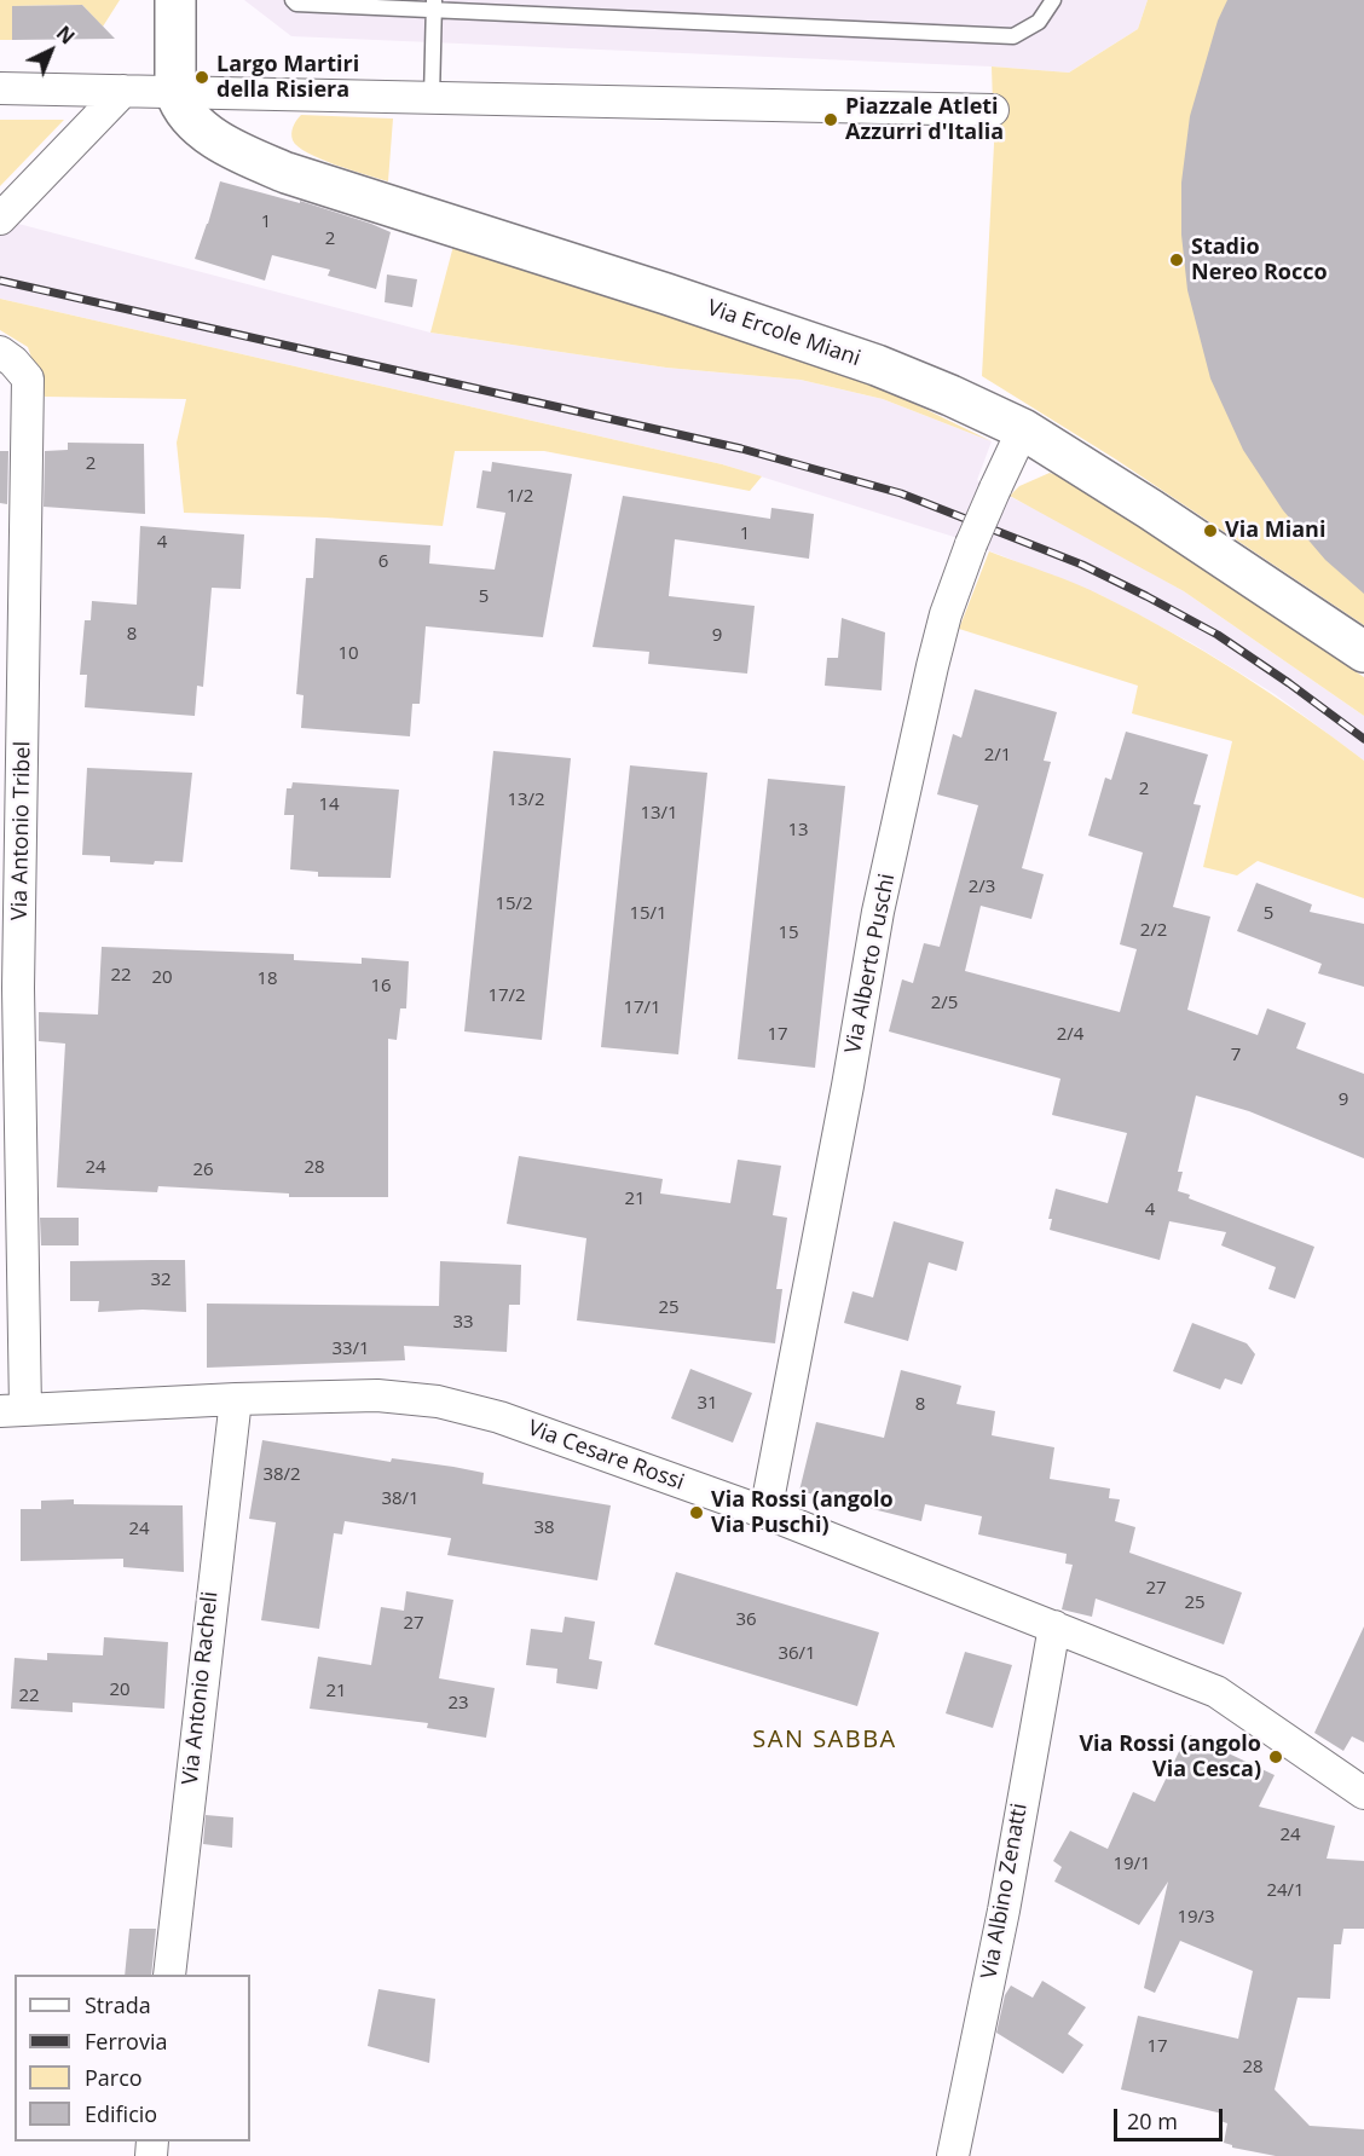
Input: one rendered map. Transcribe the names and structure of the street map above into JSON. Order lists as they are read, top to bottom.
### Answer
{
  "streets": {
    "street": [
      "Via Ercole Miani",
      "Via Antonio Tribel",
      "Via Alberto Puschi",
      "Via Cesare Rossi",
      "Via Antonio Racheli",
      "Via Albino Zenatti"
    ]
  },
  "crossings": [
    ["Via Ercole Miani", "Via Alberto Puschi"],
    ["Via Antonio Tribel", "Via Cesare Rossi"],
    ["Via Alberto Puschi", "Via Cesare Rossi"],
    ["Via Cesare Rossi", "Via Antonio Racheli"],
    ["Via Cesare Rossi", "Via Albino Zenatti"]
  ],
  "districts": ["SAN SABBA"],
  "places": [
    "Largo Martiri della Risiera",
    "Piazzale Atleti Azzurri d'Italia",
    "Stadio Nereo Rocco",
    "Via Miani",
    "Via Rossi (angolo Via Puschi)",
    "Via Rossi (angolo Via Cesca)"
  ],
  "house_numbers": [
    "1",
    "2",
    "2",
    "1/2",
    "1",
    "4",
    "6",
    "5",
    "8",
    "9",
    "10",
    "2/1",
    "2",
    "13/2",
    "14",
    "13/1",
    "13",
    "2/3",
    "15/2",
    "15/1",
    "5",
    "2/2",
    "15",
    "22",
    "20",
    "18",
    "16",
    "17/2",
    "2/5",
    "17/1",
    "17",
    "2/4",
    "7",
    "9",
    "24",
    "28",
    "26",
    "21",
    "4",
    "32",
    "25",
    "33",
    "33/1",
    "31",
    "8",
    "38/2",
    "38/1",
    "38",
    "24",
    "27",
    "25",
    "36",
    "27",
    "36/1",
    "20",
    "21",
    "22",
    "23",
    "24",
    "19/1",
    "24/1",
    "19/3",
    "17",
    "28"
  ],
  "legend": [
    "Strada",
    "Ferrovia",
    "Parco",
    "Edificio"
  ],
  "scale_bar": "20 m",
  "north": "top right"
}
